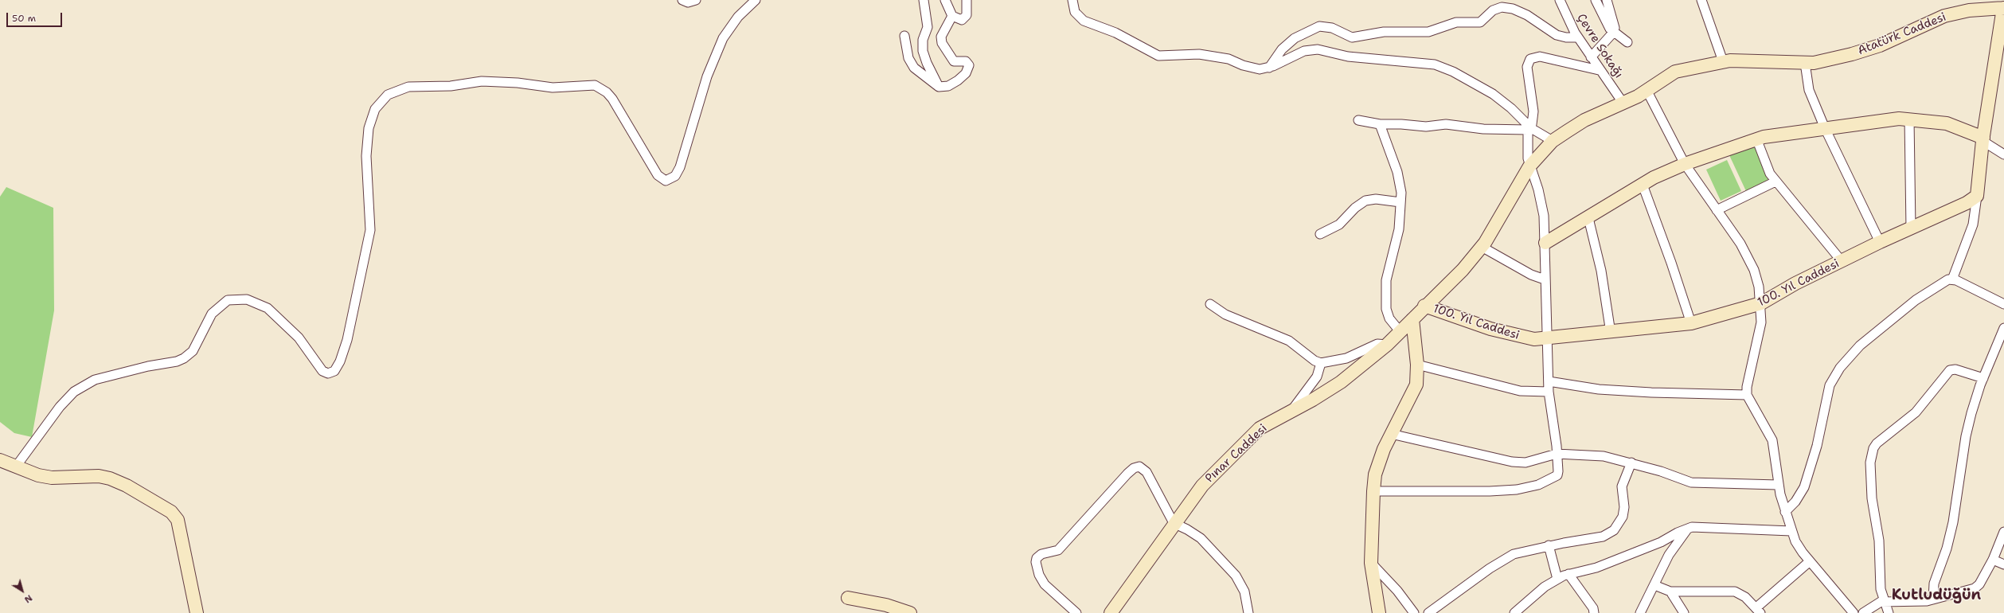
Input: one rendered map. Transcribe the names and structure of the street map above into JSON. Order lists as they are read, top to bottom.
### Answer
{
  "streets": {
    "street": [
      "Atatürk Caddesi",
      "Çevre Sokağı",
      "100. Yıl Caddesi",
      "Pınar Caddesi"
    ]
  },
  "crossings": [
    ["Atatürk Caddesi", "Çevre Sokağı"],
    ["Atatürk Caddesi", "Pınar Caddesi"],
    ["100. Yıl Caddesi", "Pınar Caddesi"]
  ],
  "districts": ["Kutludüğün"],
  "scale_bar": "50 m",
  "north": "bottom right"
}
